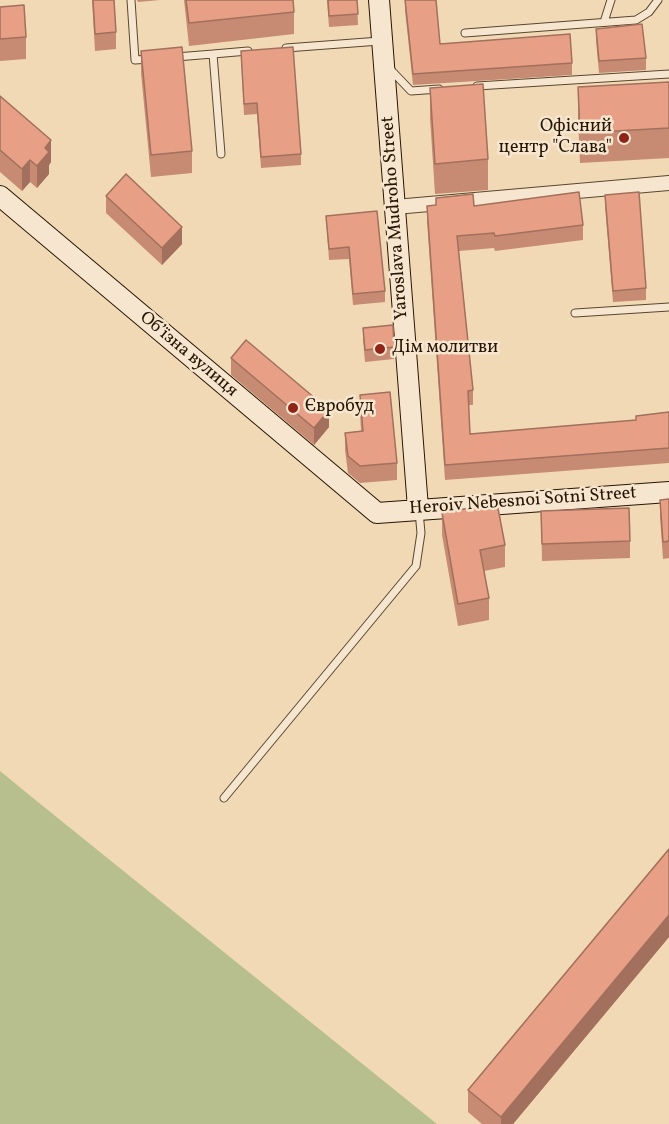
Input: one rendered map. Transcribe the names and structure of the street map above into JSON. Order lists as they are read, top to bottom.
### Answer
{
  "streets": {
    "street": ["Yaroslava Mudroho Street", "Об’їзна вулиця", "Heroiv Nebesnoi Sotni Street"]
  },
  "crossings": [
    ["Yaroslava Mudroho Street", "Heroiv Nebesnoi Sotni Street"],
    ["Об’їзна вулиця", "Heroiv Nebesnoi Sotni Street"]
  ],
  "places": ["Офісний центр \"Слава\"", "Дім молитви", "Євробуд"]
}
